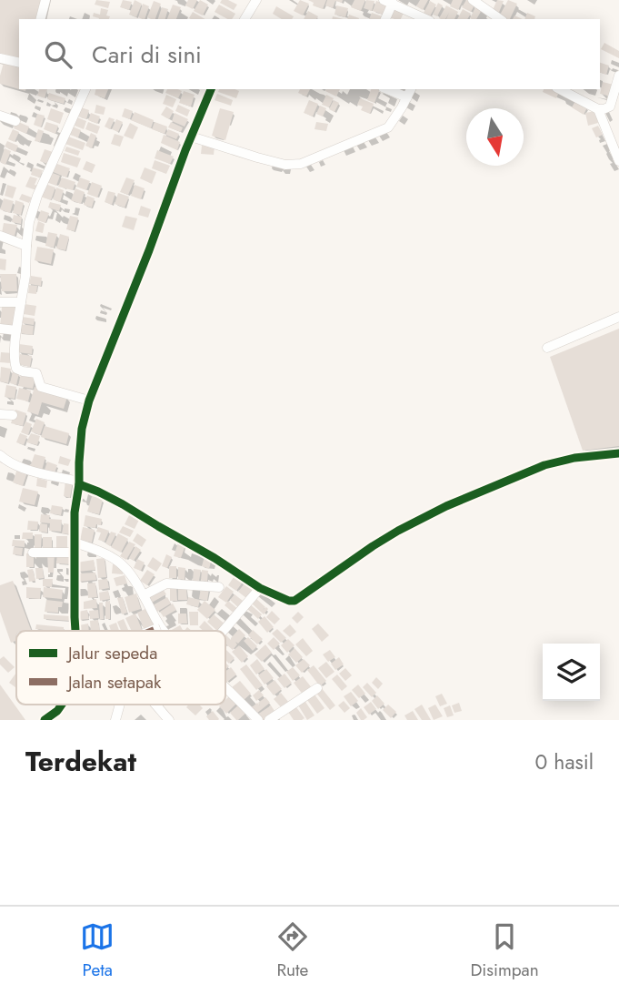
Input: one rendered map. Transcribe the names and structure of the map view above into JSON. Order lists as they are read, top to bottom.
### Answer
{
  "legend": ["Jalur sepeda", "Jalan setapak"],
  "north": "bottom",
  "page": {
    "search": "Cari di sini",
    "heading": ["Terdekat", "0 hasil"],
    "nav": ["Peta", "Rute", "Disimpan"]
  }
}
